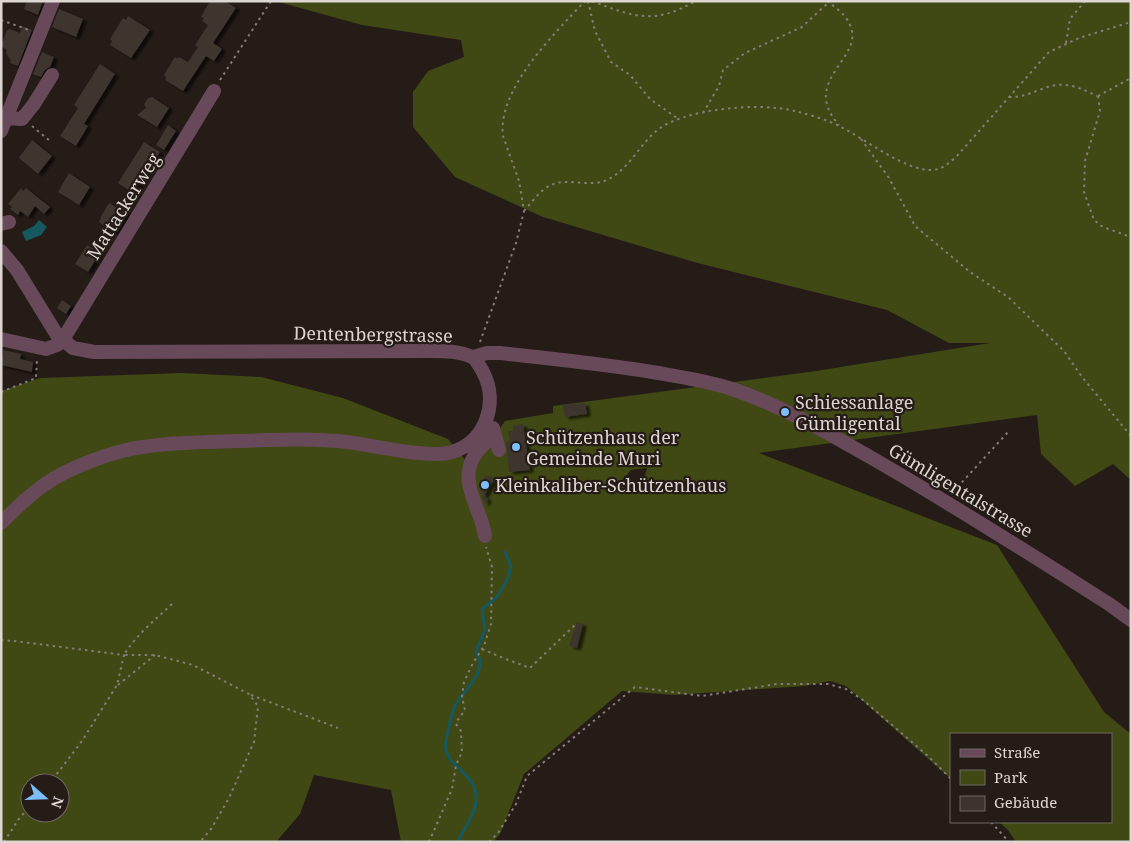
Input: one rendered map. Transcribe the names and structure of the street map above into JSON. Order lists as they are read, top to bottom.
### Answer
{
  "streets": {
    "street": ["Mattackerweg", "Dentenbergstrasse", "Gümligentalstrasse"]
  },
  "crossings": [
    ["Mattackerweg", "Dentenbergstrasse"],
    ["Dentenbergstrasse", "Gümligentalstrasse"]
  ],
  "places": ["Schiessanlage Gümligental", "Schützenhaus der Gemeinde Muri", "Kleinkaliber-Schützenhaus"],
  "legend": ["Straße", "Park", "Gebäude"],
  "north": "right"
}
